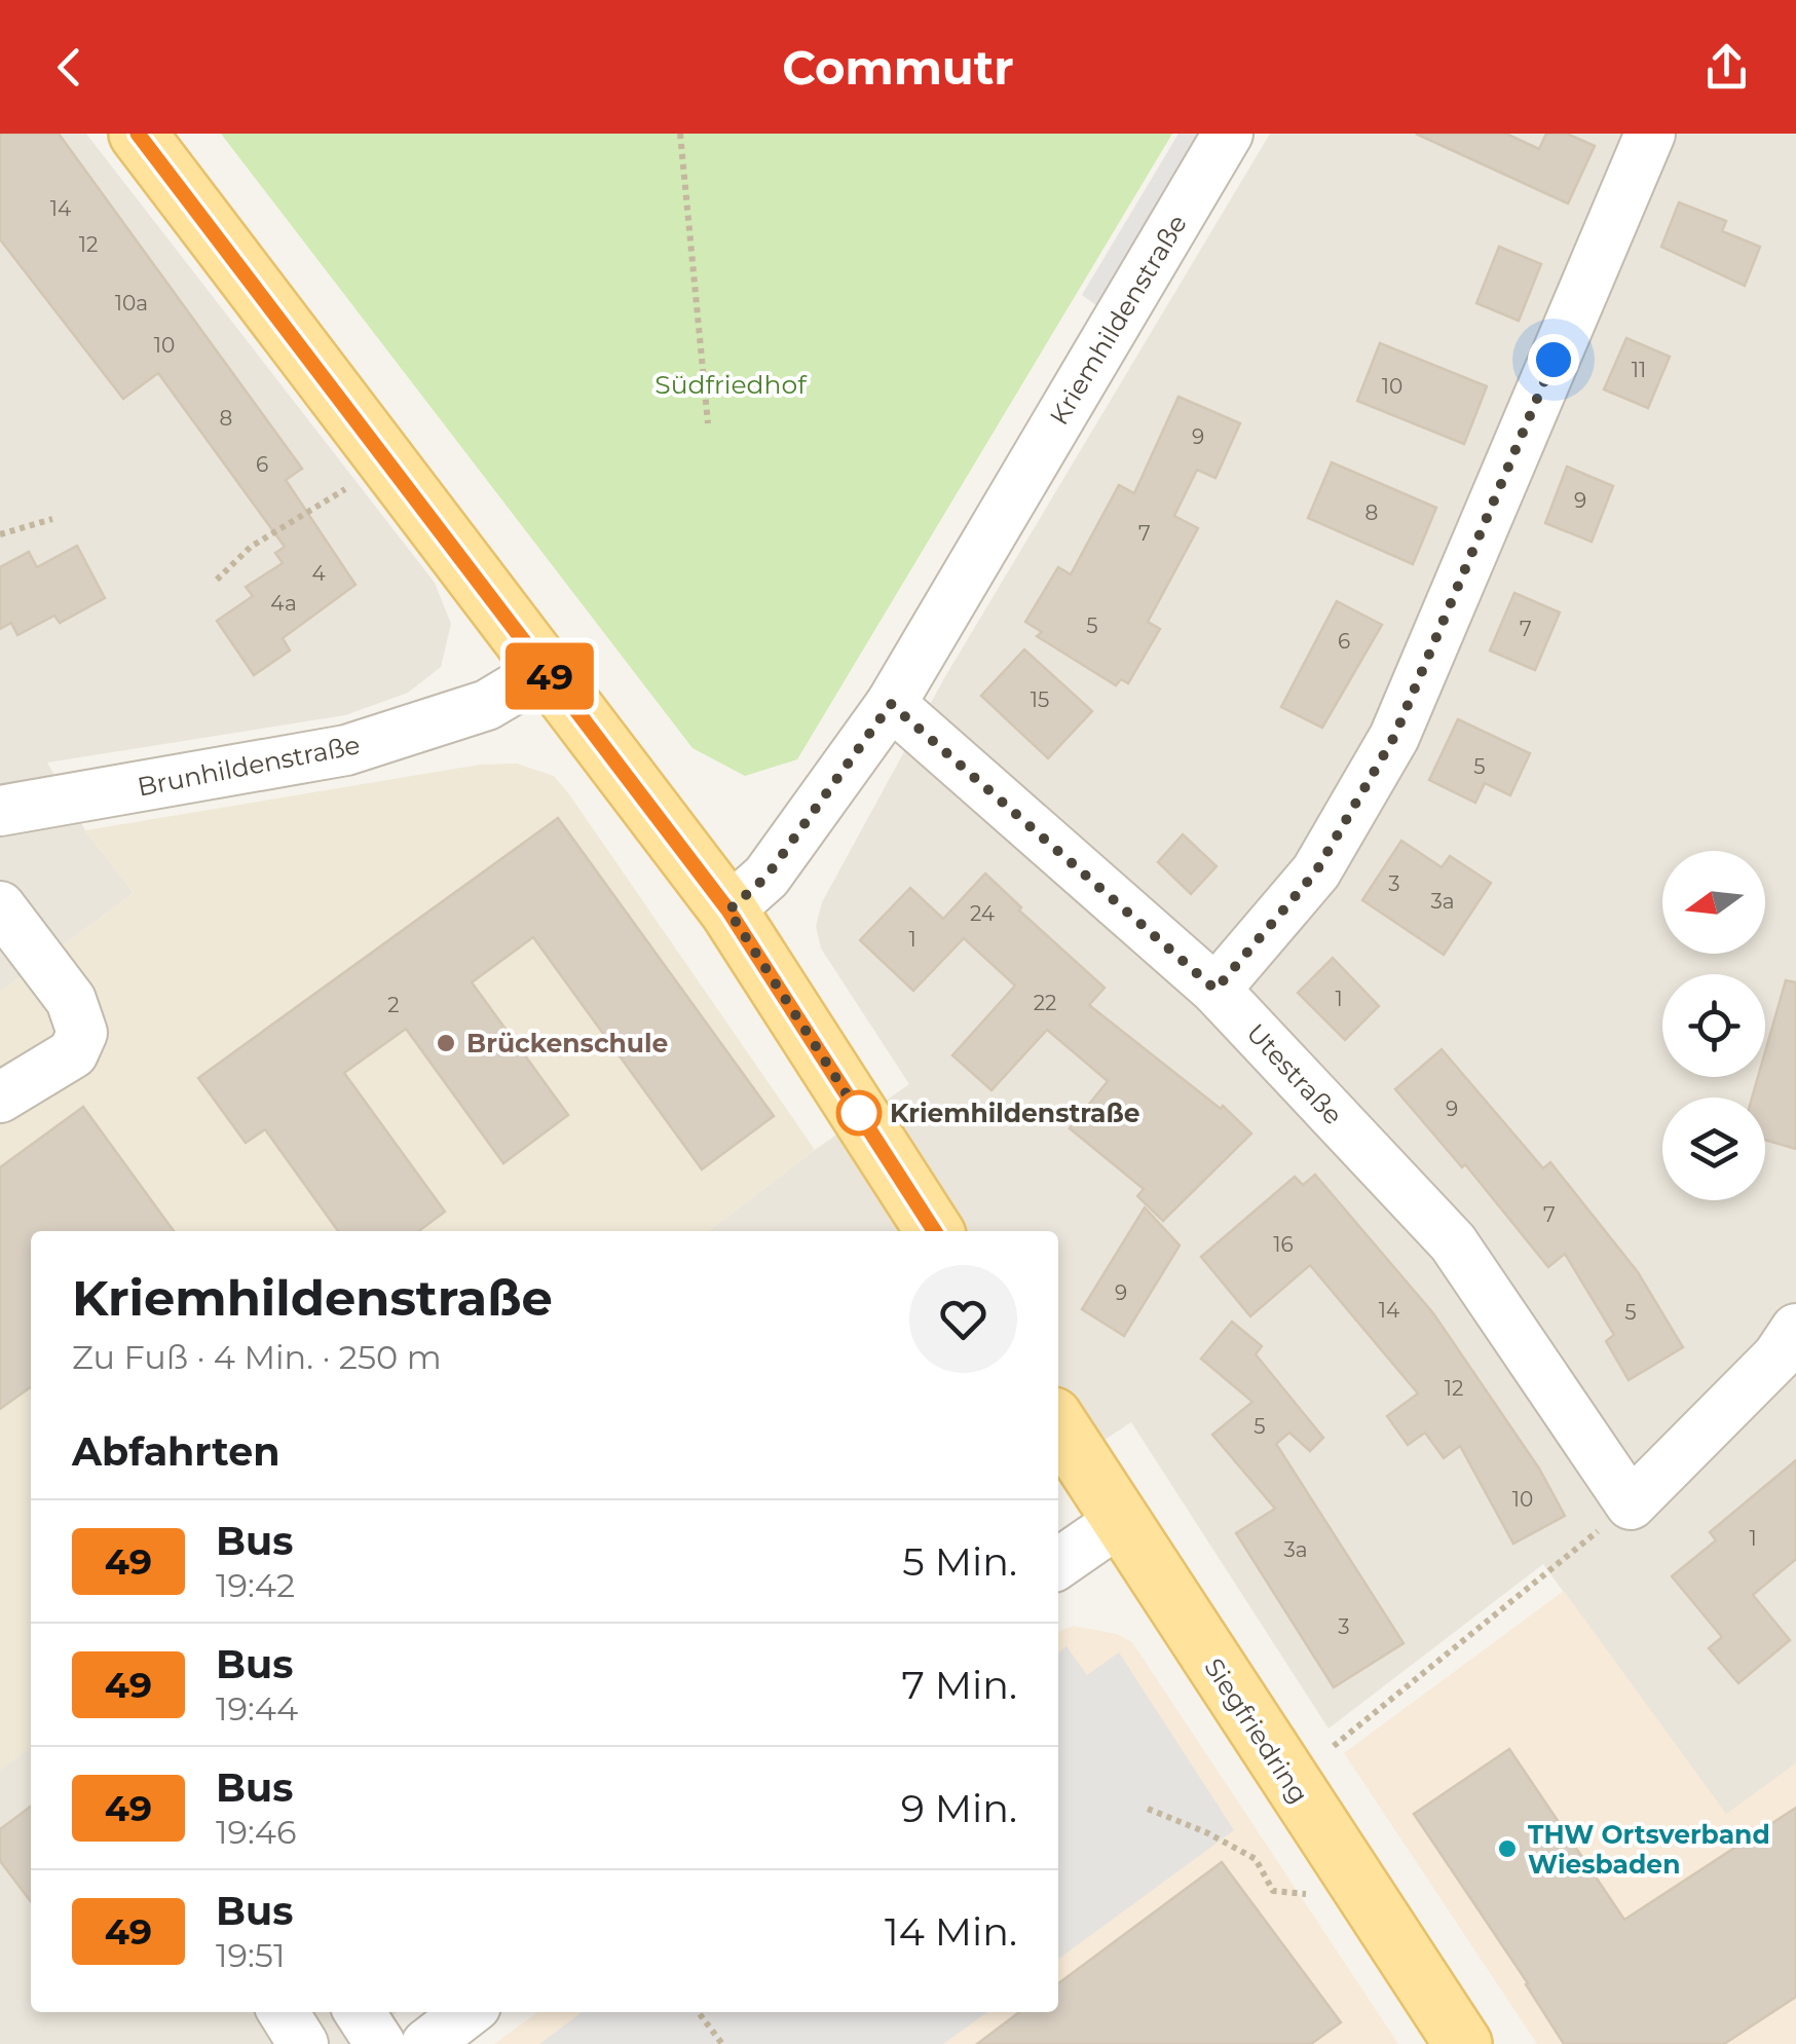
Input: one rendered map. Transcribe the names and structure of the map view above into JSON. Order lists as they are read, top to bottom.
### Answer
{
  "streets": {
    "main road": ["Siegfriedring"],
    "street": ["Kriemhildenstraße", "Brunhildenstraße", "Utestraße"]
  },
  "crossings": [
    ["Kriemhildenstraße", "Utestraße"]
  ],
  "parks": ["Südfriedhof"],
  "places": ["Brückenschule", "Kriemhildenstraße", "THW Ortsverband Wiesbaden"],
  "lines": ["bus line 49"],
  "house_numbers": [
    "14",
    "12",
    "10a",
    "10",
    "11",
    "10",
    "8",
    "9",
    "6",
    "9",
    "8",
    "7",
    "4",
    "4a",
    "5",
    "7",
    "6",
    "15",
    "5",
    "3",
    "3a",
    "24",
    "1",
    "1",
    "22",
    "2",
    "9",
    "7",
    "16",
    "9",
    "14",
    "5",
    "12",
    "5",
    "10",
    "1",
    "3a",
    "3"
  ],
  "north": "left",
  "page": {
    "header": "Commutr",
    "on_map": "49",
    "heading": [
      ["Kriemhildenstraße", "Zu Fuß · 4 Min. · 250 m"],
      "Abfahrten"
    ],
    "list": [
      {
        "mark": "49",
        "name": "Bus",
        "note": "19:42",
        "value": "5 Min."
      },
      {
        "mark": "49",
        "name": "Bus",
        "note": "19:44",
        "value": "7 Min."
      },
      {
        "mark": "49",
        "name": "Bus",
        "note": "19:46",
        "value": "9 Min."
      },
      {
        "mark": "49",
        "name": "Bus",
        "note": "19:51",
        "value": "14 Min."
      }
    ]
  }
}
